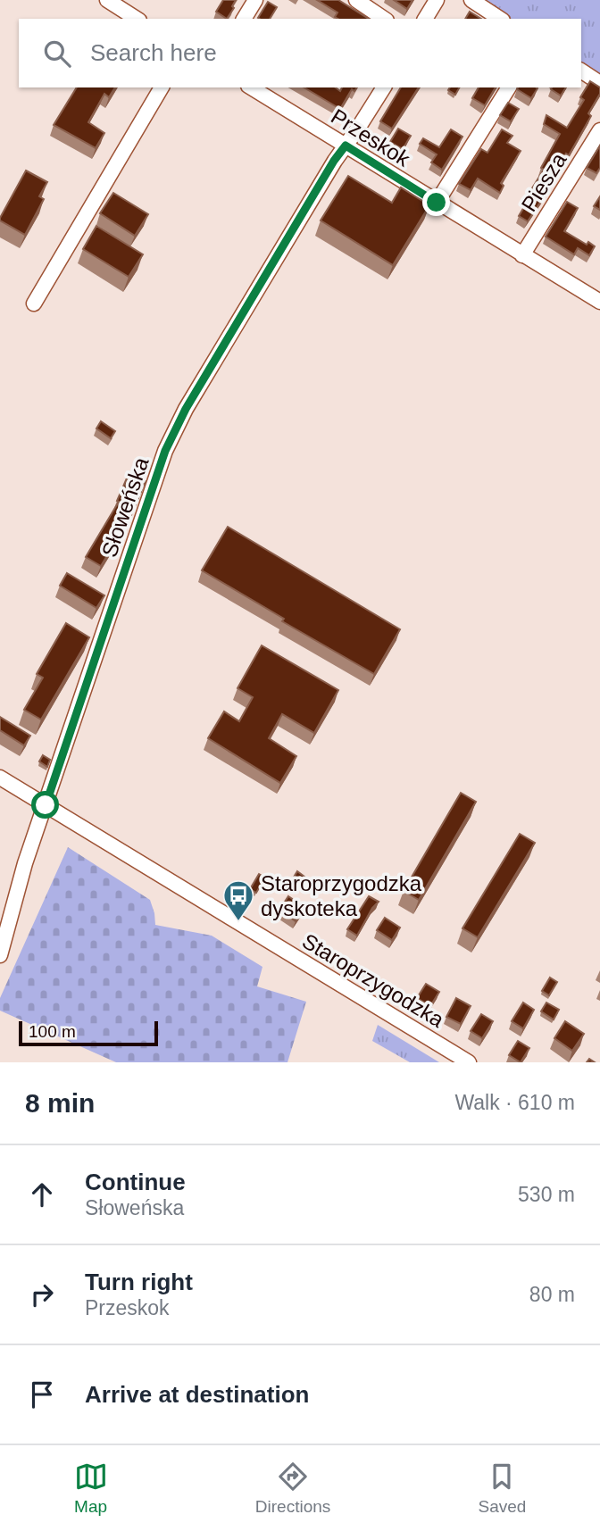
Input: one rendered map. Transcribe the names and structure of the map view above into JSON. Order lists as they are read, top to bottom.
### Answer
{
  "streets": {
    "street": [
      "Przeskok",
      "Piesza",
      "Słoweńska",
      "Staroprzygodzka"
    ]
  },
  "crossings": [
    ["Przeskok", "Piesza"],
    ["Przeskok", "Słoweńska"],
    ["Słoweńska", "Staroprzygodzka"]
  ],
  "places": {
    "bus stop": ["Staroprzygodzka dyskoteka"]
  },
  "scale_bar": "100 m",
  "page": {
    "search": "Search here",
    "scale": "100 m",
    "heading": ["8 min", "Walk · 610 m"],
    "list": [
      ["Continue", "Słoweńska", "530 m"],
      ["Turn right", "Przeskok", "80 m"],
      "Arrive at destination"
    ],
    "nav": ["Map", "Directions", "Saved"]
  }
}
